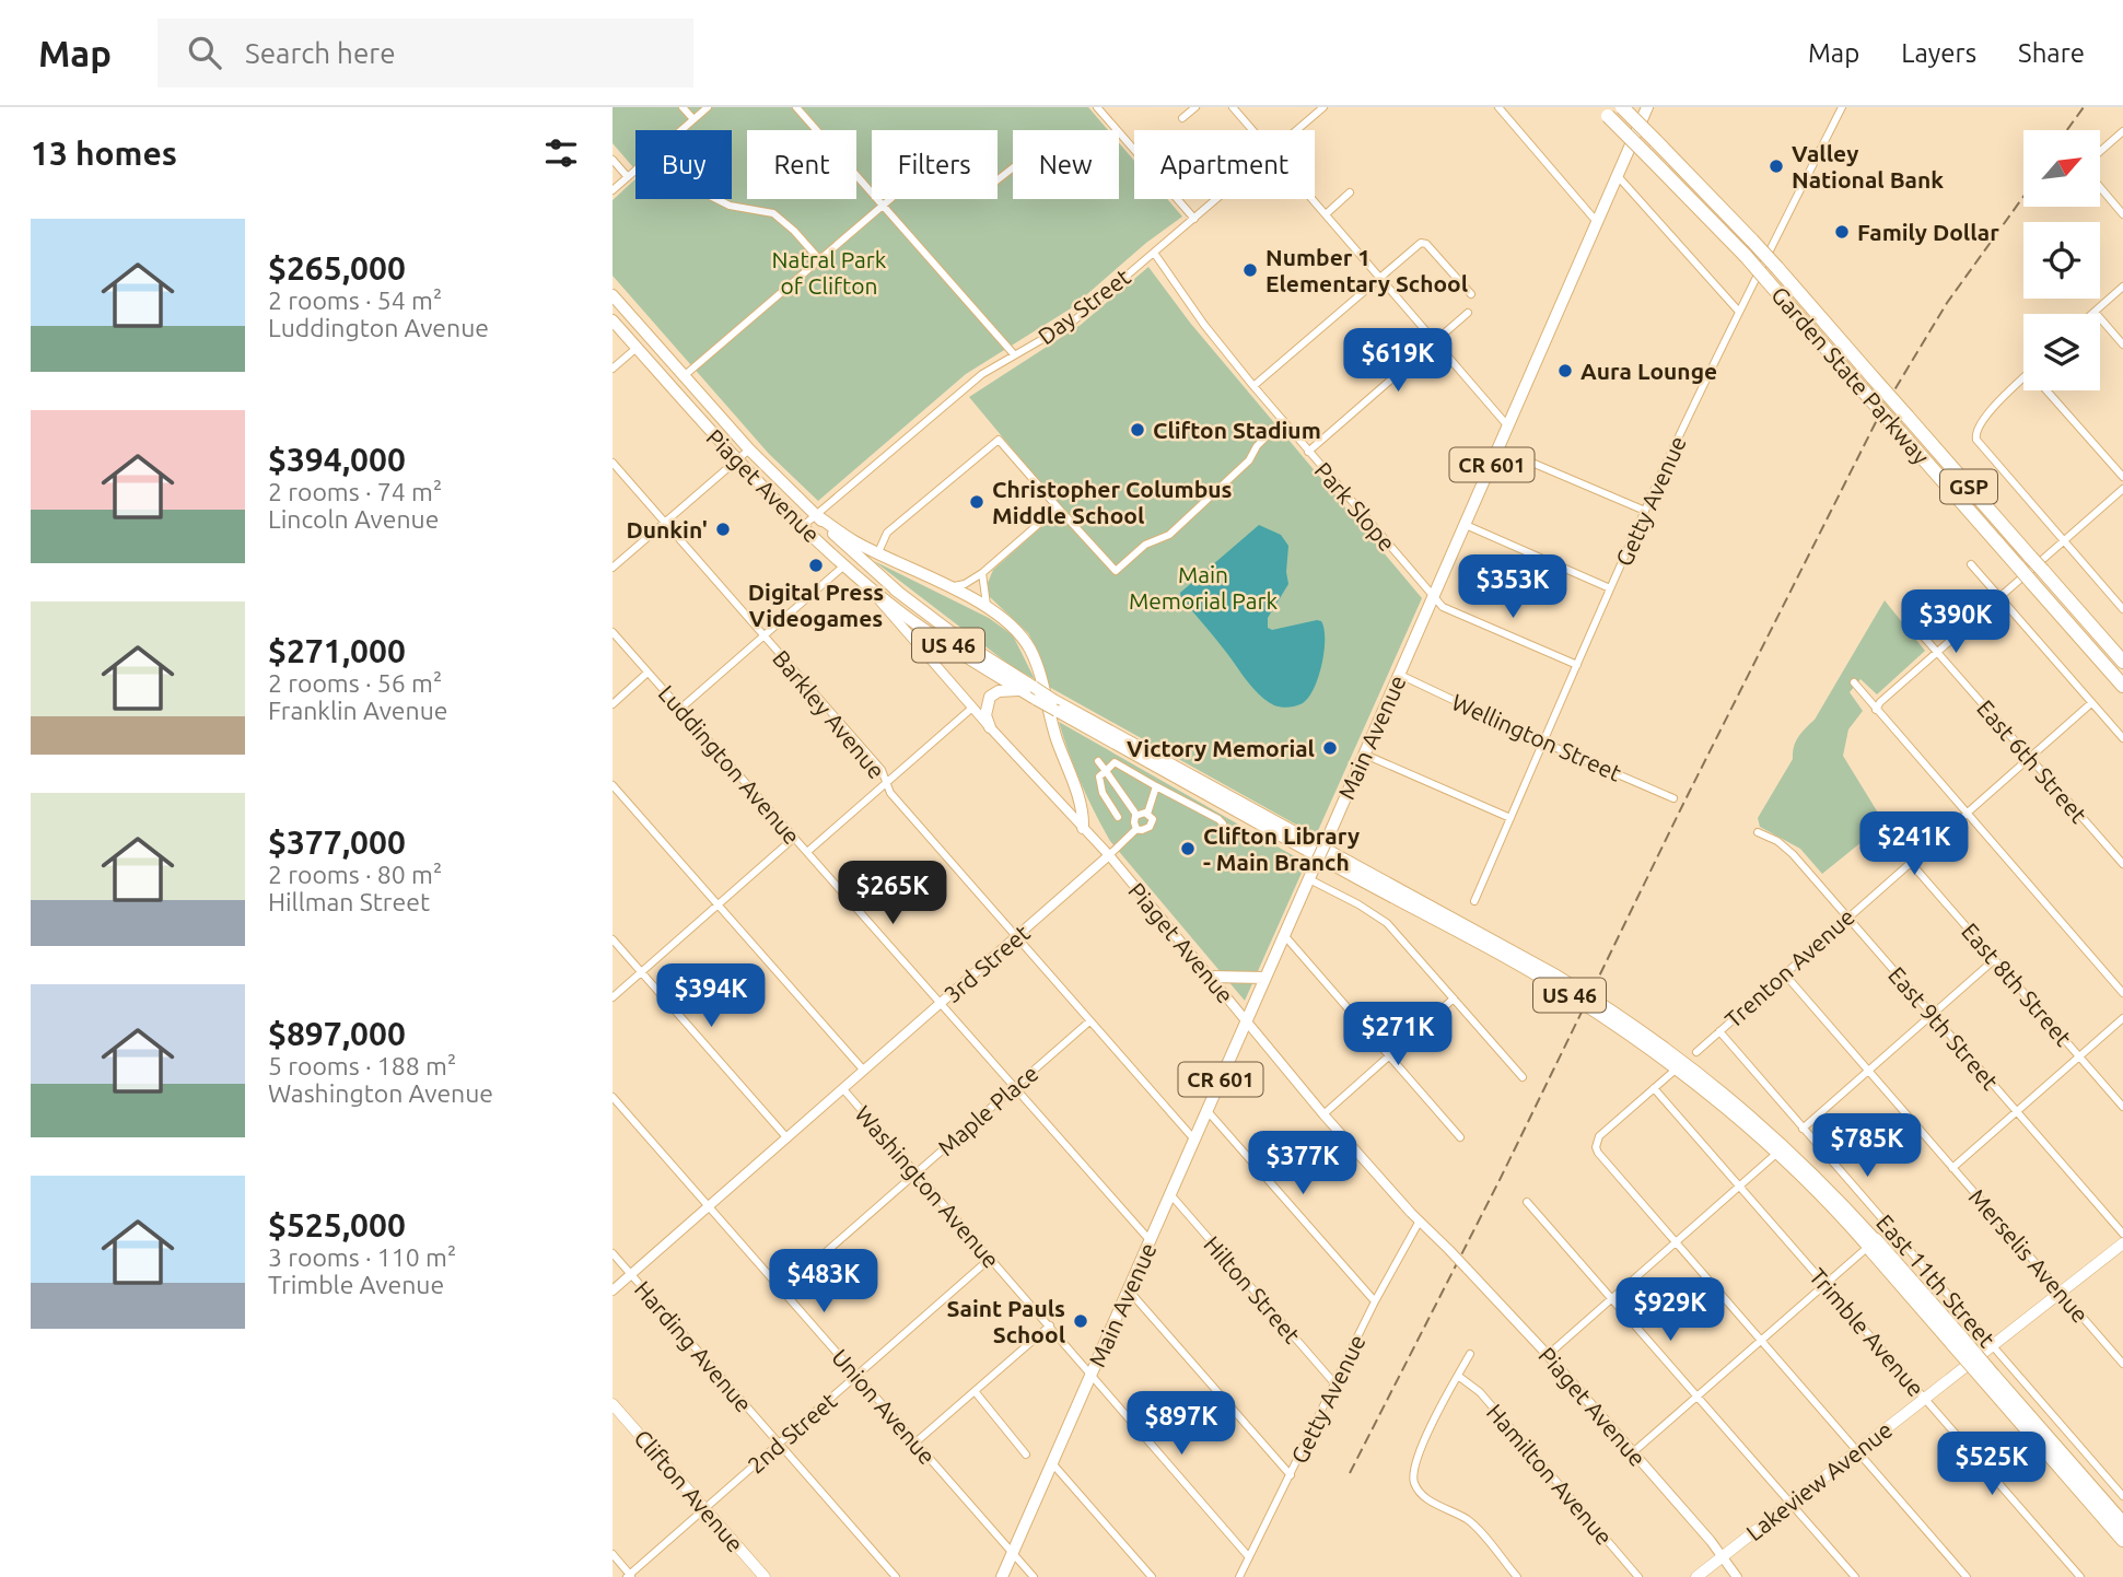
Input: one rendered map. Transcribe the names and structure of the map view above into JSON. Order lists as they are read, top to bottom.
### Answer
{
  "streets": {
    "highway": ["Garden State Parkway", "GSP", "US 46"],
    "main road": [
      "CR 601",
      "Piaget Avenue",
      "Main Avenue",
      "Lakeview Avenue",
      "Clifton Avenue"
    ],
    "street": [
      "Day Street",
      "Getty Avenue",
      "Park Slope",
      "Barkley Avenue",
      "Wellington Street",
      "East 6th Street",
      "Luddington Avenue",
      "3rd Street",
      "Trenton Avenue",
      "East 8th Street",
      "East 9th Street",
      "Maple Place",
      "Washington Avenue",
      "Merselis Avenue",
      "East 11th Street",
      "Hilton Street",
      "Trimble Avenue",
      "Harding Avenue",
      "Union Avenue",
      "2nd Street",
      "Hamilton Avenue"
    ]
  },
  "crossings": [
    ["Day Street", "Piaget Avenue"],
    ["Day Street", "Park Slope"],
    ["Piaget Avenue", "Getty Avenue"],
    ["Piaget Avenue", "US 46"],
    ["Piaget Avenue", "Main Avenue"],
    ["Piaget Avenue", "3rd Street"],
    ["Piaget Avenue", "Lakeview Avenue"],
    ["Getty Avenue", "Park Slope"],
    ["Getty Avenue", "Wellington Street"],
    ["Getty Avenue", "Washington Avenue"],
    ["Getty Avenue", "Hilton Street"],
    ["Park Slope", "Main Avenue"],
    ["Barkley Avenue", "Main Avenue"],
    ["Barkley Avenue", "3rd Street"],
    ["Barkley Avenue", "Maple Place"],
    ["Main Avenue", "Wellington Street"],
    ["Main Avenue", "Luddington Avenue"],
    ["Main Avenue", "Washington Avenue"],
    ["Main Avenue", "Hilton Street"],
    ["Main Avenue", "Union Avenue"],
    ["East 6th Street", "Trenton Avenue"],
    ["Luddington Avenue", "3rd Street"],
    ["Luddington Avenue", "Maple Place"],
    ["3rd Street", "Washington Avenue"],
    ["Trenton Avenue", "East 8th Street"],
    ["Trenton Avenue", "East 9th Street"],
    ["Trenton Avenue", "Merselis Avenue"],
    ["Trenton Avenue", "East 11th Street"],
    ["Maple Place", "Washington Avenue"],
    ["Maple Place", "Union Avenue"],
    ["Washington Avenue", "2nd Street"],
    ["Merselis Avenue", "Lakeview Avenue"],
    ["East 11th Street", "Lakeview Avenue"],
    ["Trimble Avenue", "Lakeview Avenue"],
    ["Harding Avenue", "2nd Street"],
    ["Union Avenue", "2nd Street"],
    ["2nd Street", "Clifton Avenue"]
  ],
  "parks": ["Natral Park of Clifton", "Main Memorial Park"],
  "places": [
    "Valley National Bank",
    "Family Dollar",
    "Number 1 Elementary School",
    "Aura Lounge",
    "Clifton Stadium",
    "Christopher Columbus Middle School",
    "Dunkin'",
    "Digital Press Videogames",
    "Victory Memorial",
    "Clifton Library - Main Branch",
    "Saint Pauls School"
  ],
  "north": "top right",
  "page": {
    "header": "Map",
    "search": "Search here",
    "nav": ["Map", "Layers", "Share"],
    "heading": "13 homes",
    "chip": [
      "Buy",
      "Rent",
      "Filters",
      "New",
      "Apartment"
    ],
    "list": [
      {
        "name": "$265,000",
        "note": "2 rooms · 54 m² · Luddington Avenue"
      },
      {
        "name": "$394,000",
        "note": "2 rooms · 74 m² · Lincoln Avenue"
      },
      {
        "name": "$271,000",
        "note": "2 rooms · 56 m² · Franklin Avenue"
      },
      {
        "name": "$377,000",
        "note": "2 rooms · 80 m² · Hillman Street"
      },
      {
        "name": "$897,000",
        "note": "5 rooms · 188 m² · Washington Avenue"
      },
      {
        "name": "$525,000",
        "note": "3 rooms · 110 m² · Trimble Avenue"
      }
    ],
    "price": [
      "$619K",
      "$353K",
      "$390K",
      "$241K",
      "$265K",
      "$394K",
      "$271K",
      "$785K",
      "$377K",
      "$483K",
      "$929K",
      "$897K",
      "$525K"
    ]
  }
}
